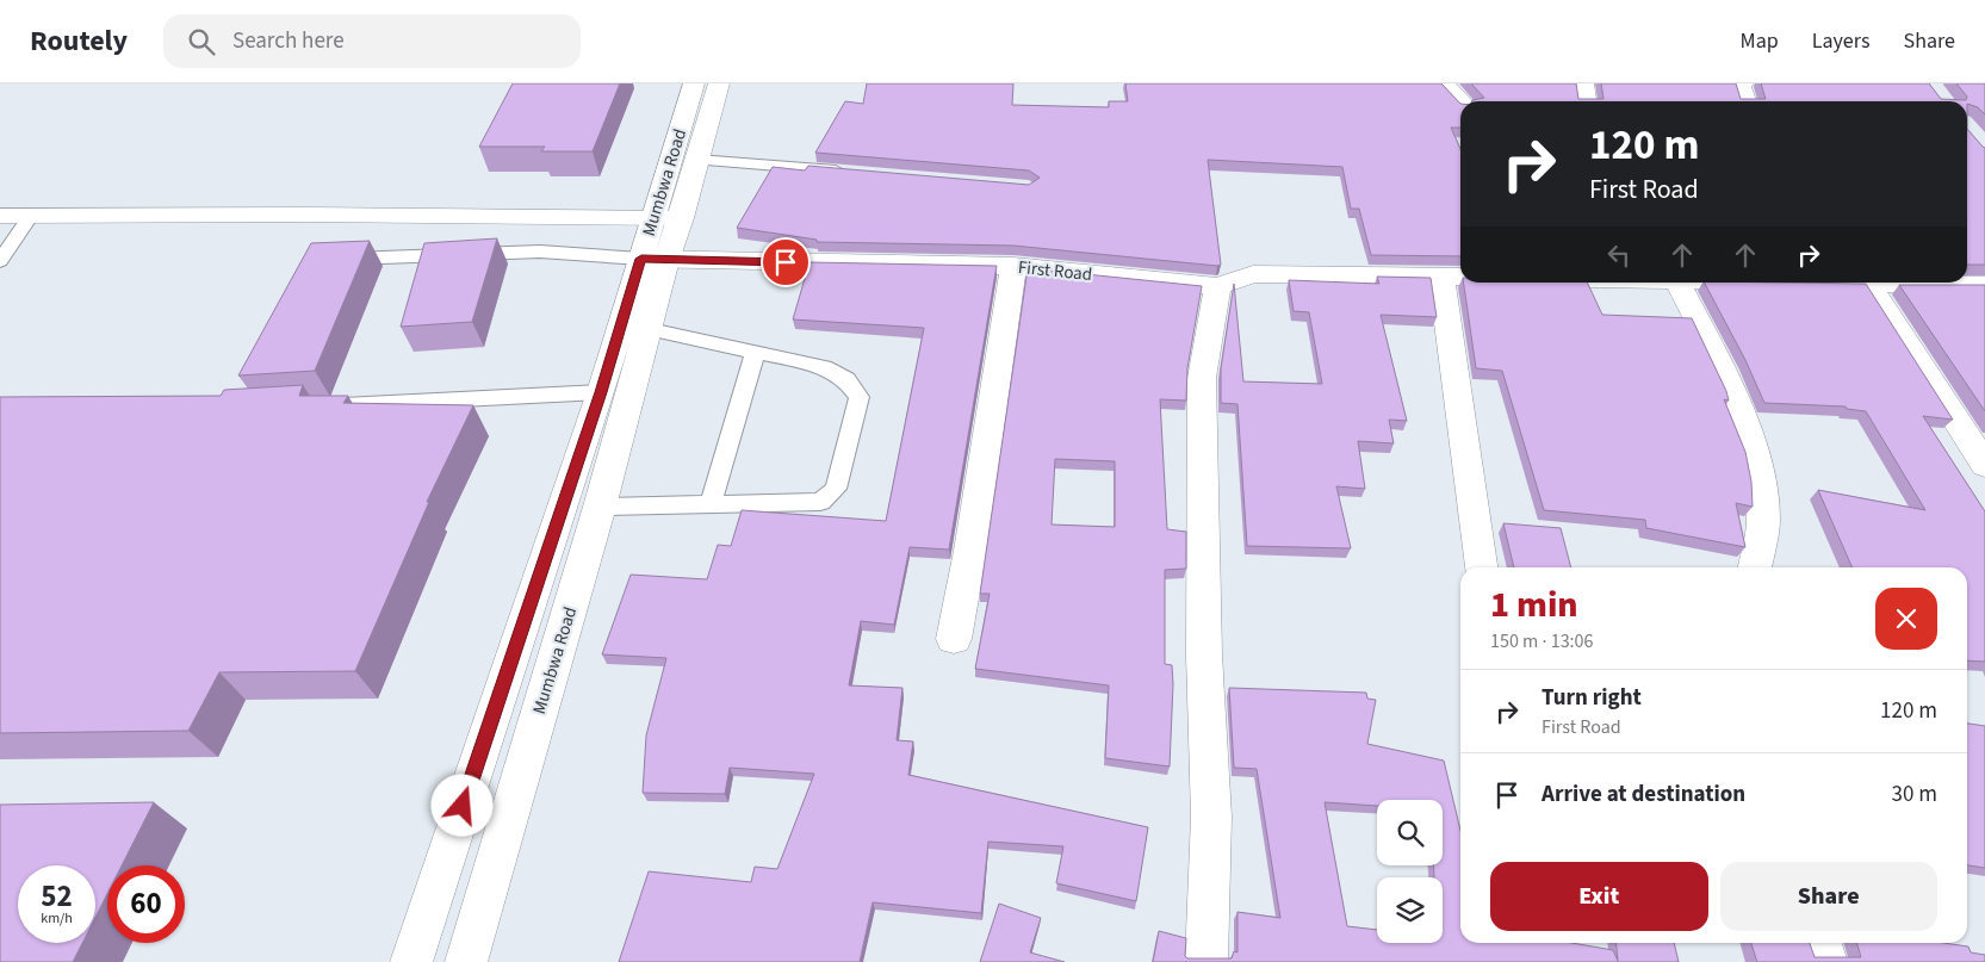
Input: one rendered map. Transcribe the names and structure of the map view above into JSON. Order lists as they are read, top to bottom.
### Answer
{
  "streets": {
    "street": ["Mumbwa Road", "First Road"]
  },
  "crossings": [
    ["Mumbwa Road", "First Road"]
  ],
  "page": {
    "header": "Routely",
    "search": "Search here",
    "nav": ["Map", "Layers", "Share"],
    "turn": ["120 m", "First Road"],
    "heading": ["1 min", "150 m · 13:06"],
    "list": [
      {
        "name": "Turn right",
        "note": "First Road",
        "value": "120 m"
      },
      {
        "name": "Arrive at destination",
        "value": "30 m"
      }
    ],
    "buttons": ["Exit", "Share"],
    "speed": "52 km/h",
    "limit": "60"
  }
}
